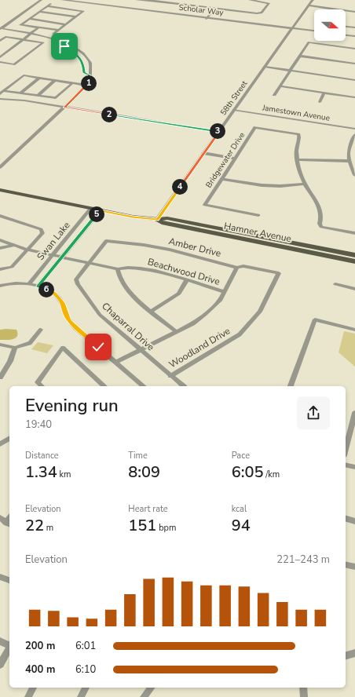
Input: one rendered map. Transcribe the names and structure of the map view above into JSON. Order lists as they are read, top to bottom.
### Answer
{
  "streets": {
    "main road": ["Hamner Avenue"],
    "street": [
      "Scholar Way",
      "58th Street",
      "Jamestown Avenue",
      "Bridgewater Drive",
      "Swan Lake",
      "Amber Drive",
      "Beachwood Drive",
      "Chaparral Drive",
      "Woodland Drive"
    ]
  },
  "crossings": [
    ["Scholar Way", "58th Street"],
    ["58th Street", "Jamestown Avenue"],
    ["58th Street", "Hamner Avenue"],
    ["Hamner Avenue", "Swan Lake"],
    ["Swan Lake", "Beachwood Drive"],
    ["Amber Drive", "Chaparral Drive"],
    ["Amber Drive", "Woodland Drive"],
    ["Beachwood Drive", "Chaparral Drive"],
    ["Chaparral Drive", "Woodland Drive"]
  ],
  "north": "right",
  "page": {
    "pins": [
      "1",
      "2",
      "3",
      "4",
      "5",
      "6"
    ],
    "heading": ["Evening run", "19:40"],
    "stats": [
      ["Distance", "1.34 km"],
      ["Time", "8:09"],
      ["Pace", "6:05 /km"],
      ["Elevation", "22 m"],
      ["Heart rate", "151 bpm"],
      ["kcal", "94"]
    ],
    "chart": ["Elevation", "221–243 m"],
    "list": [
      {
        "name": "200 m",
        "note": "6:01"
      },
      {
        "name": "400 m",
        "note": "6:10"
      }
    ]
  }
}
